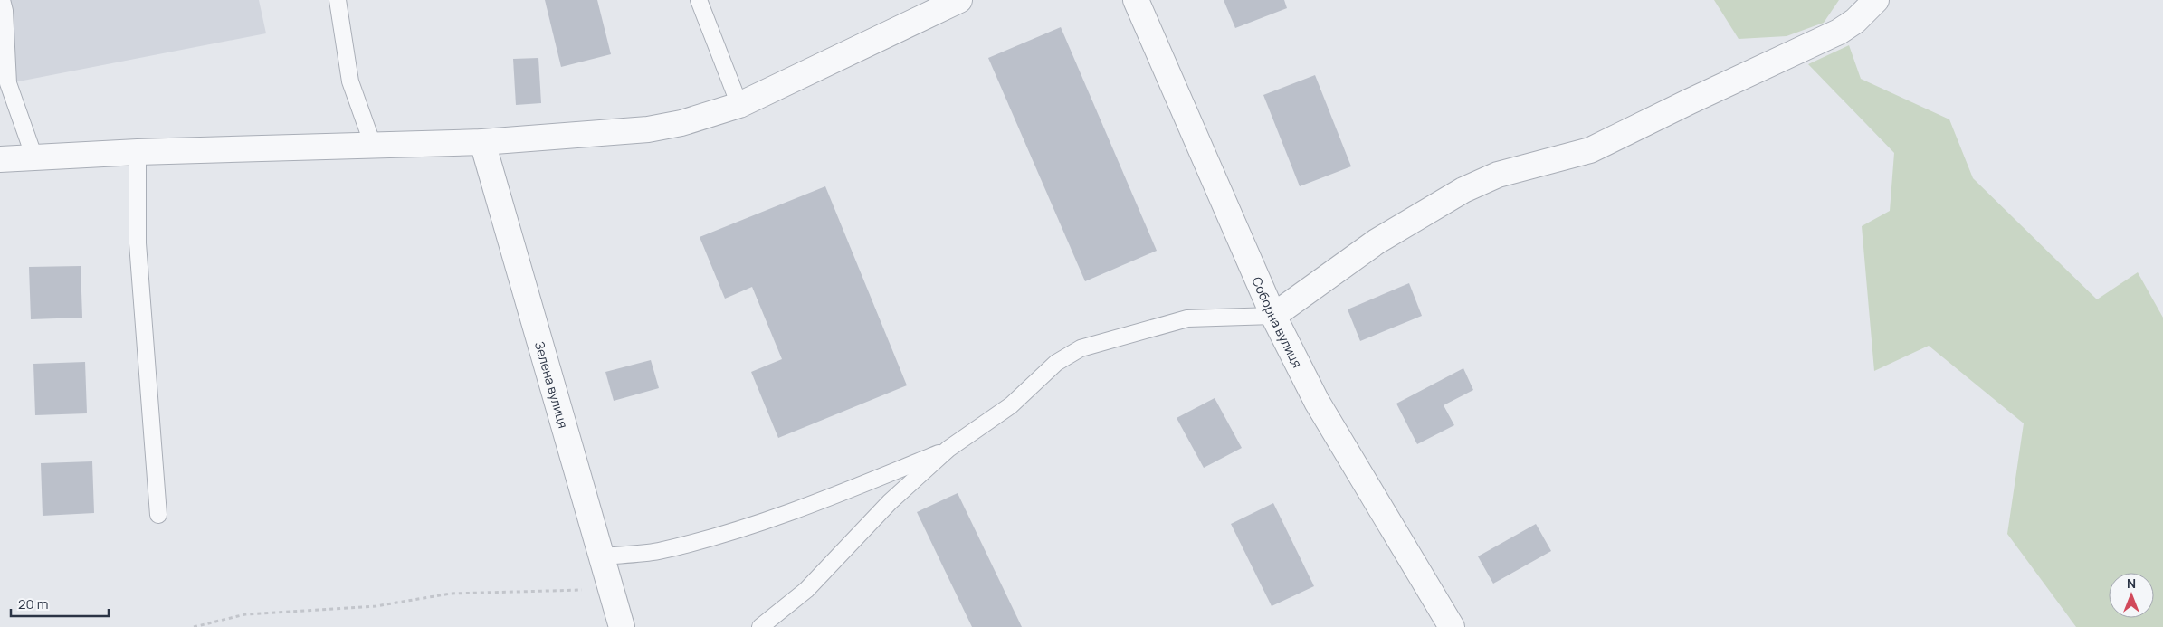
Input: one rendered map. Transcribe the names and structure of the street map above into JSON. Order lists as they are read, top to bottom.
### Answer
{
  "streets": {
    "street": ["Соборна вулиця", "Зелена вулиця"]
  },
  "scale_bar": "20 m",
  "north": "top"
}
